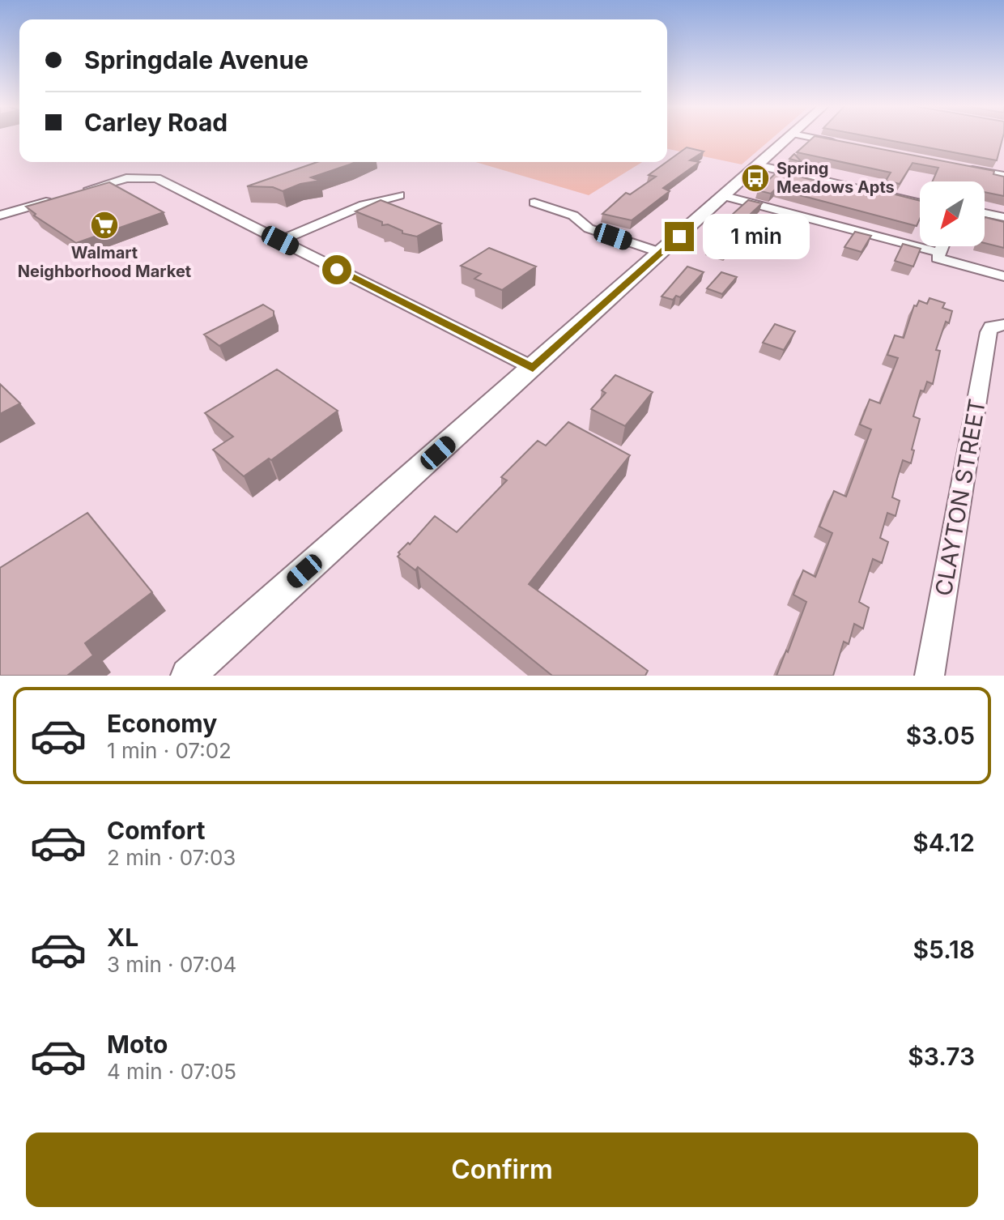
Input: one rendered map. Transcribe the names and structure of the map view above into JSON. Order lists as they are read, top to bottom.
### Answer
{
  "streets": {
    "street": ["CLAYTON STREET"]
  },
  "places": {
    "bus stop": ["Spring Meadows Apts"],
    "supermarket": ["Walmart Neighborhood Market"]
  },
  "north": "bottom left",
  "page": {
    "banner": ["Springdale Avenue", "Carley Road"],
    "bubble": "1 min",
    "list": [
      {
        "name": "Economy",
        "note": "1 min · 07:02",
        "value": "$3.05"
      },
      {
        "name": "Comfort",
        "note": "2 min · 07:03",
        "value": "$4.12"
      },
      {
        "name": "XL",
        "note": "3 min · 07:04",
        "value": "$5.18"
      },
      {
        "name": "Moto",
        "note": "4 min · 07:05",
        "value": "$3.73"
      }
    ],
    "buttons": "Confirm"
  }
}
